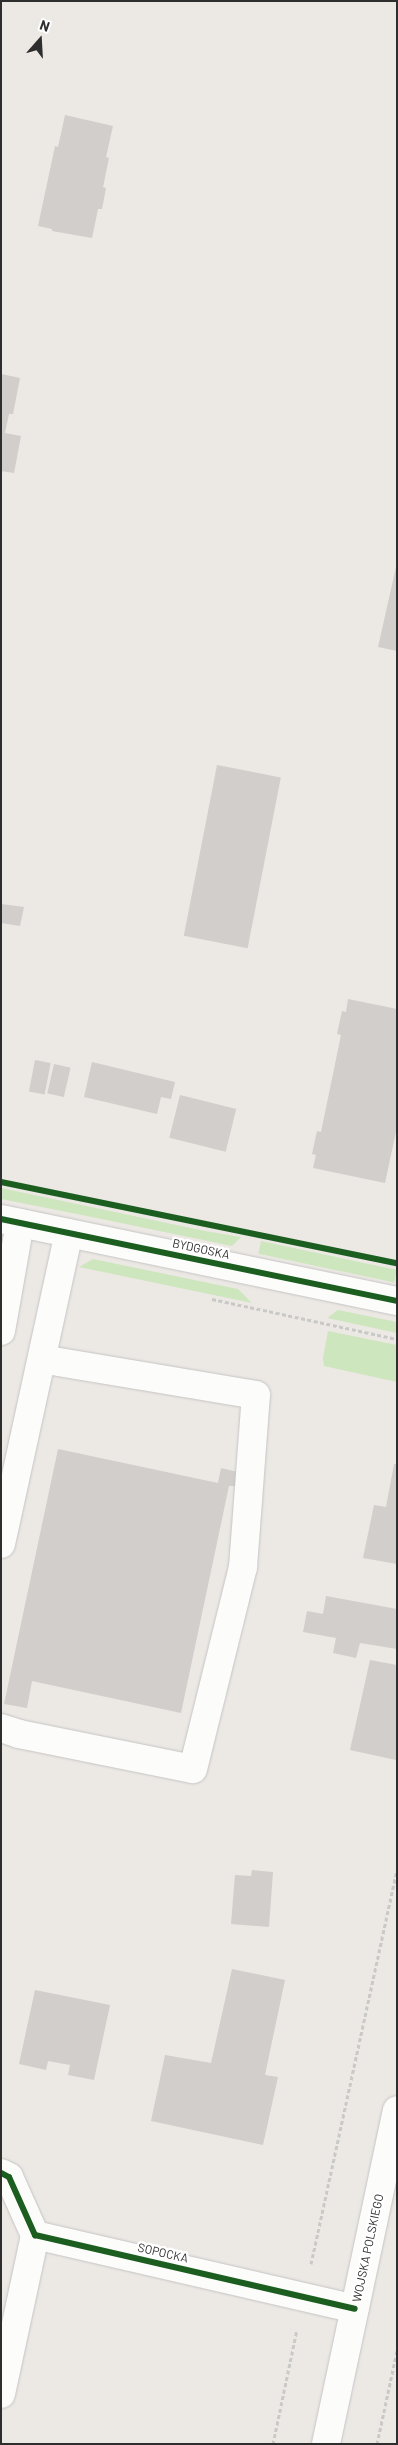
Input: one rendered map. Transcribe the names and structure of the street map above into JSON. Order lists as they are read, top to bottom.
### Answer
{
  "streets": {
    "street": ["BYDGOSKA", "WOJSKA POLSKIEGO", "SOPOCKA"]
  },
  "crossings": [
    ["WOJSKA POLSKIEGO", "SOPOCKA"]
  ],
  "north": "top"
}
